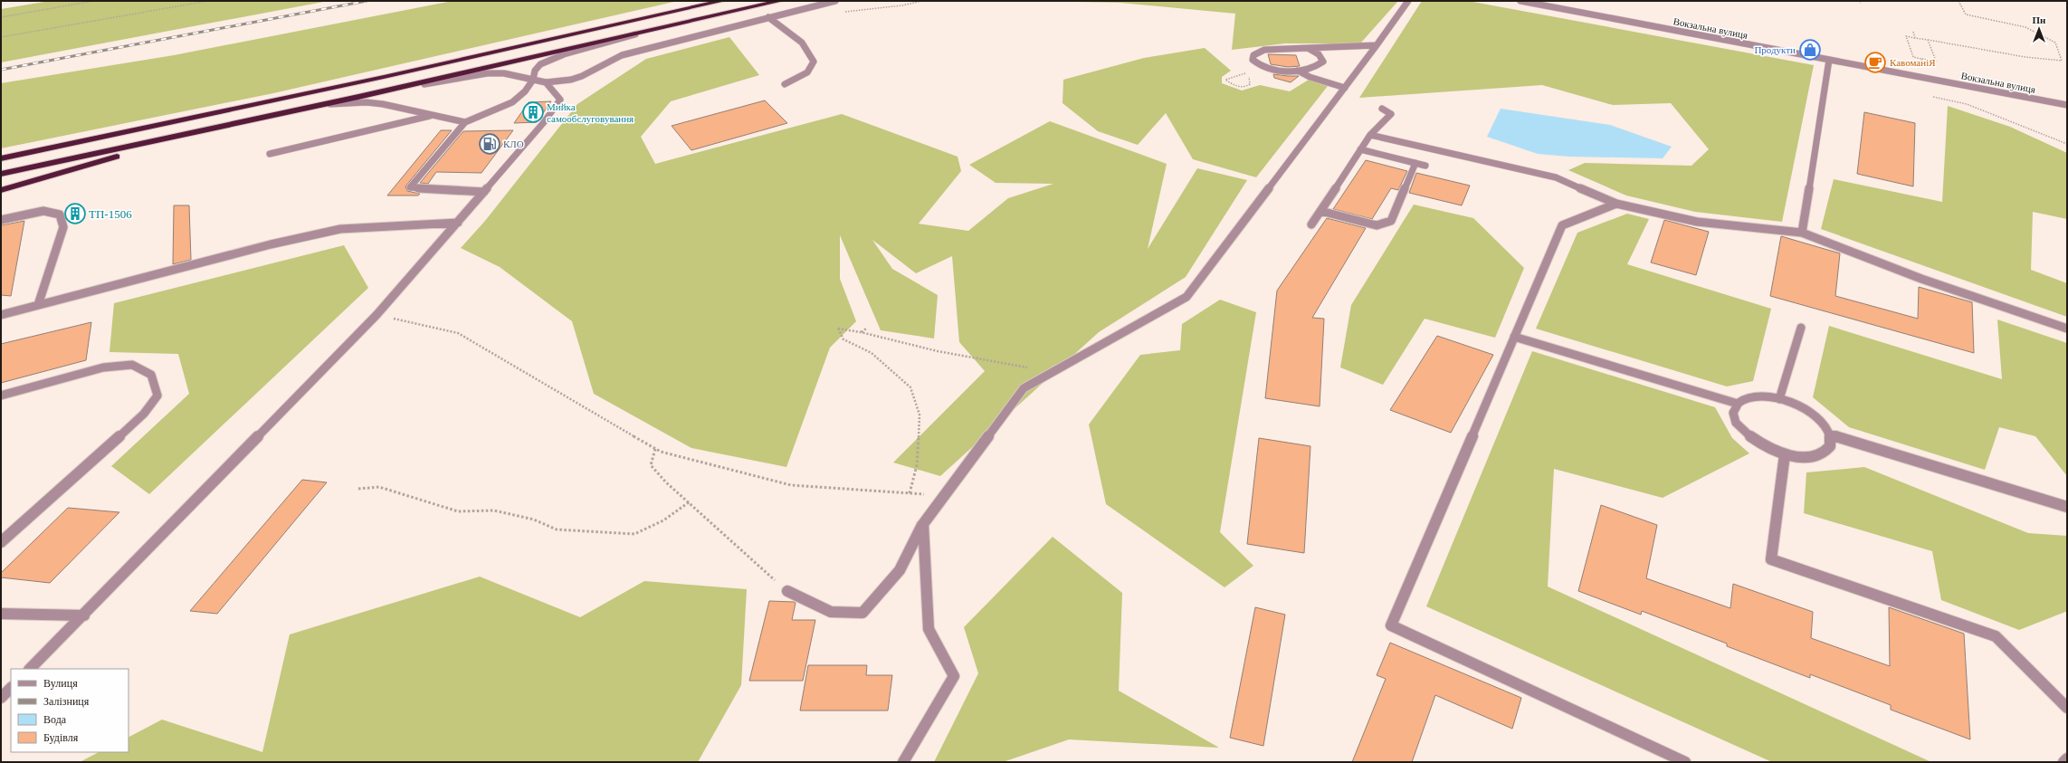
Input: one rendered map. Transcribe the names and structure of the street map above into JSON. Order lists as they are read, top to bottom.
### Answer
{
  "streets": {
    "street": ["Вокзальна вулиця"]
  },
  "places": {
    "shop": ["Продукти"],
    "cafe": ["КавоманіЯ"],
    "building": ["Мийка самообслуговування", "ТП-1506"],
    "fuel station": ["КЛО"]
  },
  "legend": [
    "Вулиця",
    "Залізниця",
    "Вода",
    "Будівля"
  ],
  "north": "top"
}
